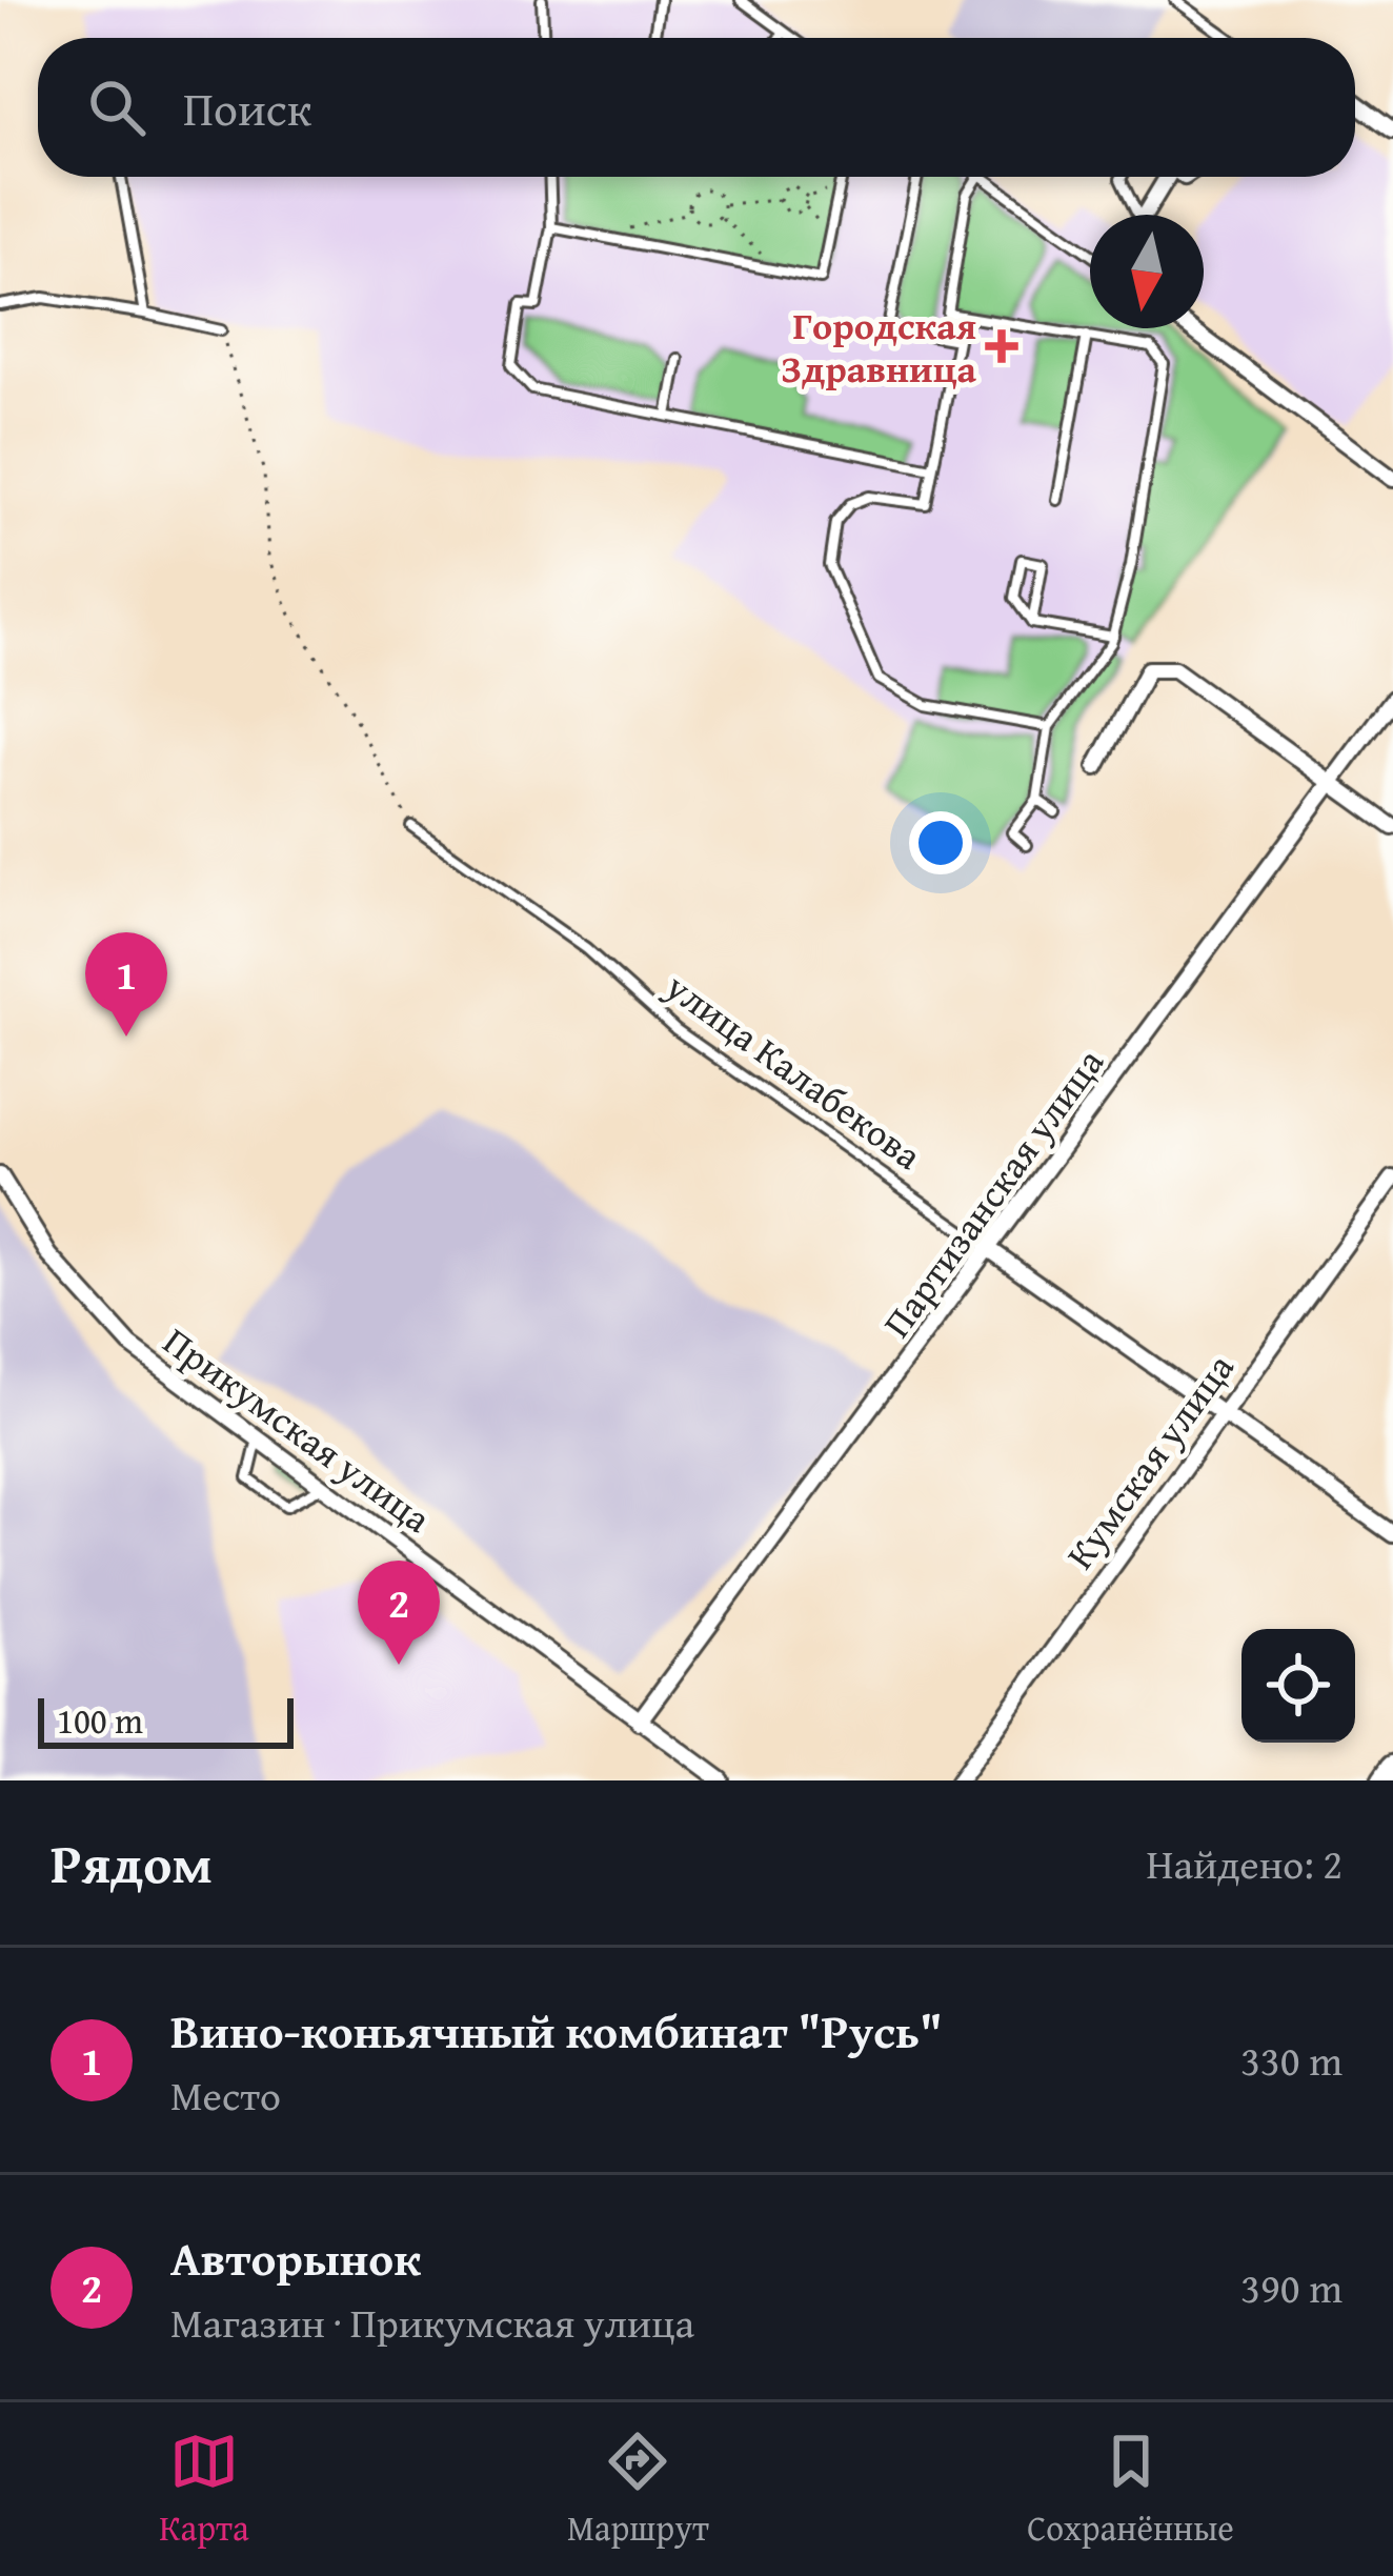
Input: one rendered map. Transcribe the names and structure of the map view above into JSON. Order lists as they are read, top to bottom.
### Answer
{
  "streets": {
    "street": [
      "улица Калабекова",
      "Партизанская улица",
      "Прикумская улица",
      "Кумская улица"
    ]
  },
  "crossings": [
    ["улица Калабекова", "Партизанская улица"],
    ["улица Калабекова", "Кумская улица"],
    ["Партизанская улица", "Прикумская улица"]
  ],
  "places": {
    "health": ["Городская Здравница"]
  },
  "scale_bar": "100 m",
  "north": "bottom",
  "page": {
    "search": "Поиск",
    "pins": ["1", "2"],
    "scale": "100 m",
    "heading": ["Рядом", "Найдено: 2"],
    "list": [
      {
        "mark": "1",
        "name": "Вино-коньячный комбинат \"Русь\"",
        "note": "Место",
        "value": "330 m"
      },
      {
        "mark": "2",
        "name": "Авторынок",
        "note": "Магазин · Прикумская улица",
        "value": "390 m"
      }
    ],
    "nav": ["Карта", "Маршрут", "Сохранённые"]
  }
}
